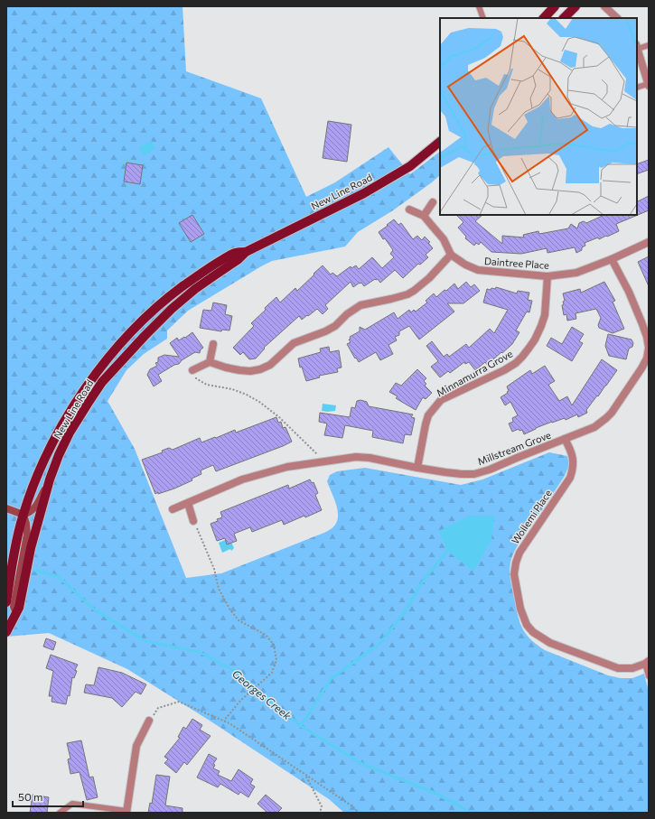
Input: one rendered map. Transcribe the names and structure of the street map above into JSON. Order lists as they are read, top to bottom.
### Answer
{
  "streets": {
    "main road": ["New Line Road"],
    "street": [
      "Daintree Place",
      "Minnamurra Grove",
      "Millstream Grove",
      "Wollemi Place"
    ]
  },
  "crossings": [
    ["Daintree Place", "Minnamurra Grove"],
    ["Daintree Place", "Millstream Grove"],
    ["Minnamurra Grove", "Millstream Grove"],
    ["Millstream Grove", "Wollemi Place"]
  ],
  "water": ["Georges Creek"],
  "scale_bar": "50 m"
}
